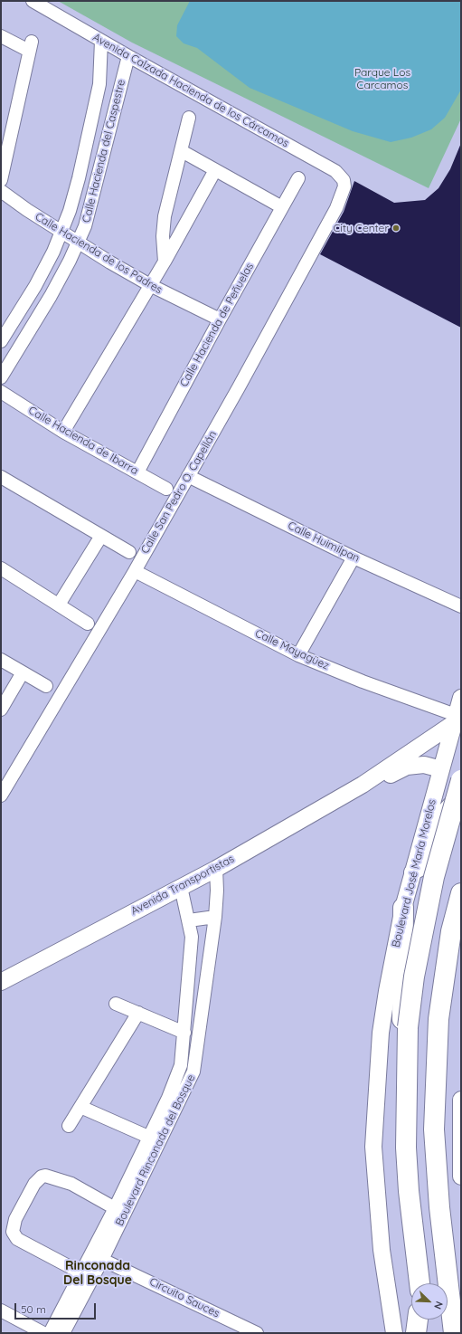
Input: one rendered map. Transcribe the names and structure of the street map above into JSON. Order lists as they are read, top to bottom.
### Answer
{
  "streets": {
    "main road": ["Boulevard José María Morelos"],
    "street": [
      "Avenida Calzada Hacienda de los Cárcamos",
      "Calle Hacienda del Caspestre",
      "Calle Hacienda de los Padres",
      "Calle Hacienda de Peñuelas",
      "Calle Hacienda de Ibarra",
      "Calle San Pedro O. Capellán",
      "Calle Huimilpan",
      "Calle Mayagüez",
      "Avenida Transportistas",
      "Boulevard Rinconada del Bosque",
      "Circuito Sauces"
    ]
  },
  "crossings": [
    ["Avenida Calzada Hacienda de los Cárcamos", "Calle Hacienda del Caspestre"],
    ["Avenida Calzada Hacienda de los Cárcamos", "Calle San Pedro O. Capellán"],
    ["Calle Hacienda del Caspestre", "Calle Hacienda de los Padres"],
    ["Calle Hacienda de los Padres", "Calle Hacienda de Peñuelas"],
    ["Calle Hacienda de Peñuelas", "Calle Hacienda de Ibarra"],
    ["Calle San Pedro O. Capellán", "Calle Huimilpan"],
    ["Calle San Pedro O. Capellán", "Calle Mayagüez"],
    ["Calle Mayagüez", "Boulevard José María Morelos"],
    ["Calle Mayagüez", "Avenida Transportistas"],
    ["Boulevard José María Morelos", "Avenida Transportistas"],
    ["Avenida Transportistas", "Boulevard Rinconada del Bosque"],
    ["Boulevard Rinconada del Bosque", "Circuito Sauces"]
  ],
  "districts": ["Rinconada Del Bosque"],
  "parks": ["Parque Los Carcamos"],
  "places": ["City Center"],
  "scale_bar": "50 m",
  "north": "bottom right"
}
